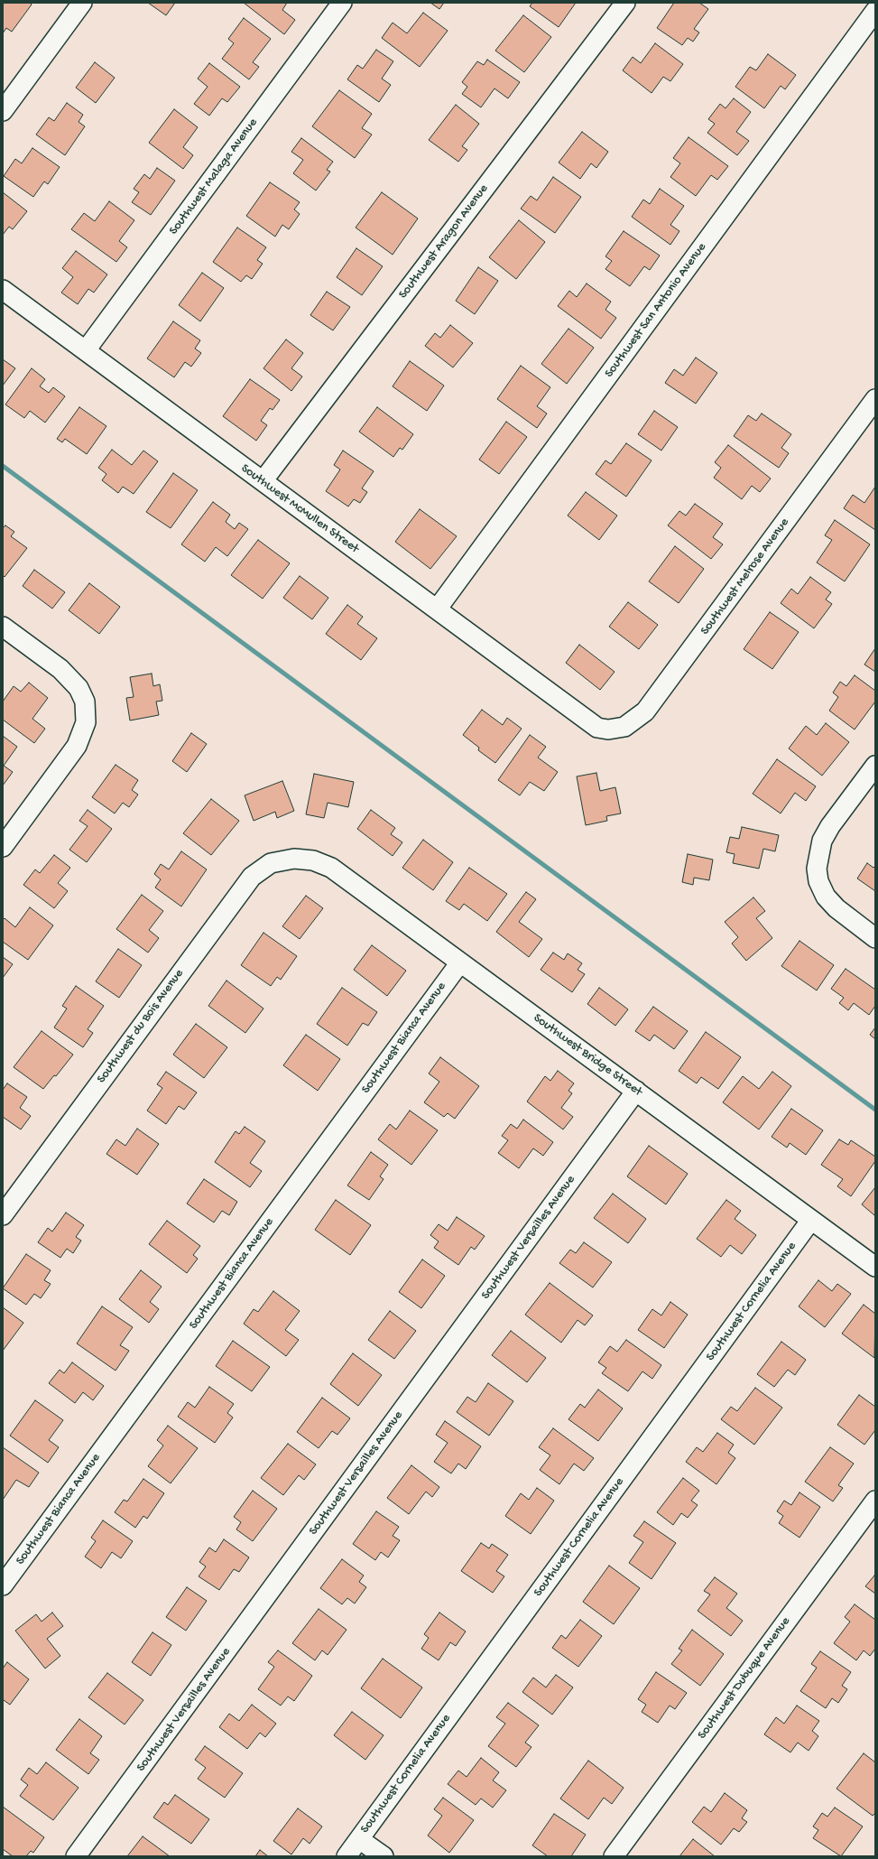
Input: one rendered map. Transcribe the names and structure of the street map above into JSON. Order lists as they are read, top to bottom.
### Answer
{
  "streets": {
    "street": [
      "Southwest Malaga Avenue",
      "Southwest Aragon Avenue",
      "Southwest San Antonio Avenue",
      "Southwest McMullen Street",
      "Southwest Melrose Avenue",
      "Southwest du Bois Avenue",
      "Southwest Bianca Avenue",
      "Southwest Bridge Street",
      "Southwest Versailles Avenue",
      "Southwest Cornelia Avenue",
      "Southwest Dubuque Avenue"
    ]
  },
  "crossings": [
    ["Southwest Malaga Avenue", "Southwest McMullen Street"],
    ["Southwest Aragon Avenue", "Southwest McMullen Street"],
    ["Southwest San Antonio Avenue", "Southwest McMullen Street"],
    ["Southwest McMullen Street", "Southwest Melrose Avenue"],
    ["Southwest du Bois Avenue", "Southwest Bridge Street"],
    ["Southwest Bianca Avenue", "Southwest Bridge Street"],
    ["Southwest Bridge Street", "Southwest Versailles Avenue"],
    ["Southwest Bridge Street", "Southwest Cornelia Avenue"]
  ]
}
